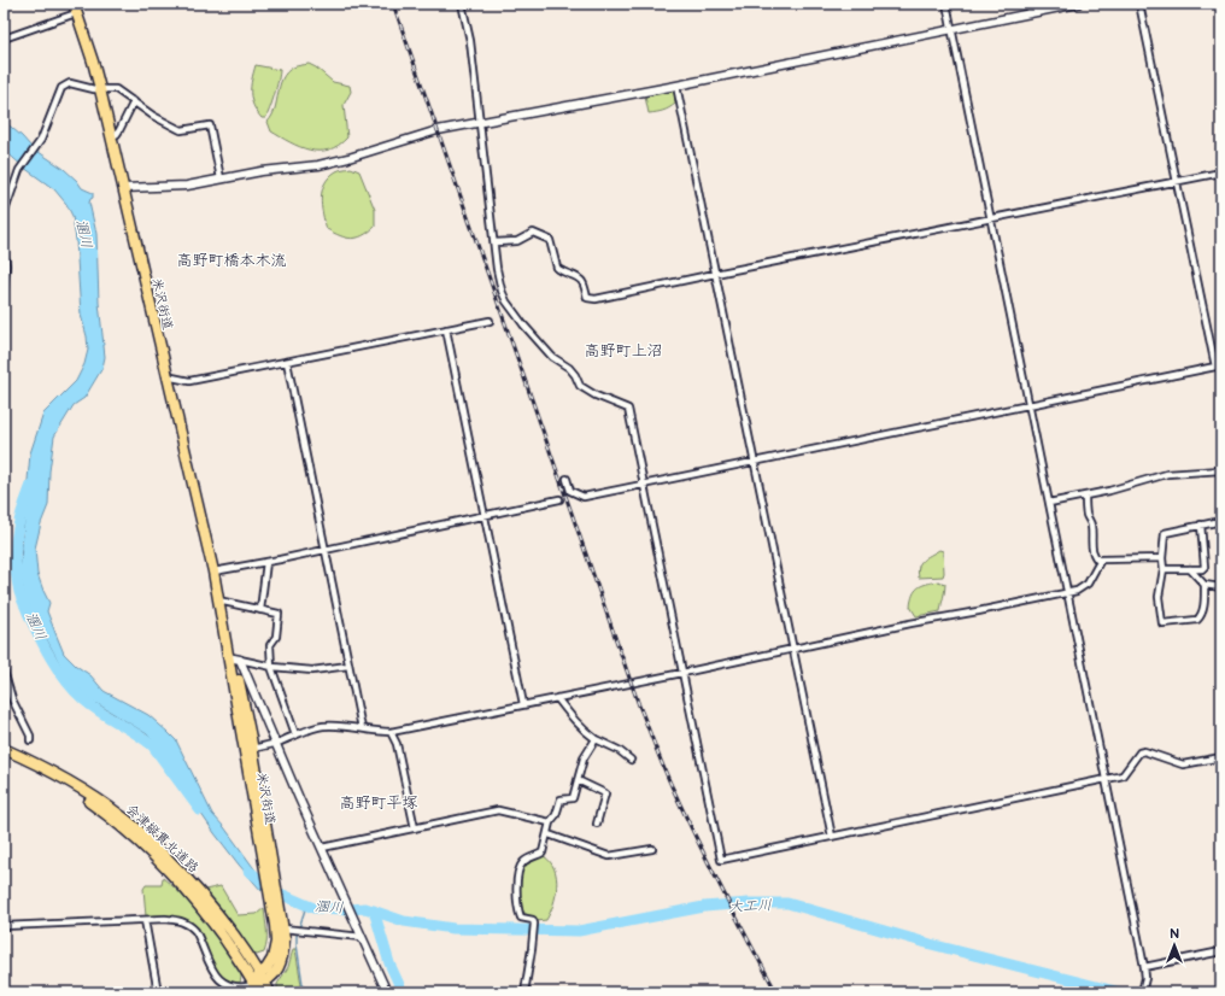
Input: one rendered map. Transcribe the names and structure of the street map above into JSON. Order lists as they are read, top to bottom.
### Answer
{
  "streets": {
    "highway": ["米沢街道", "会津縦貫北道路"]
  },
  "crossings": [
    ["米沢街道", "会津縦貫北道路"]
  ],
  "districts": ["高野町橋本木流", "高野町上沼", "高野町平塚"],
  "water": ["溷川", "大工川"],
  "north": "top"
}
